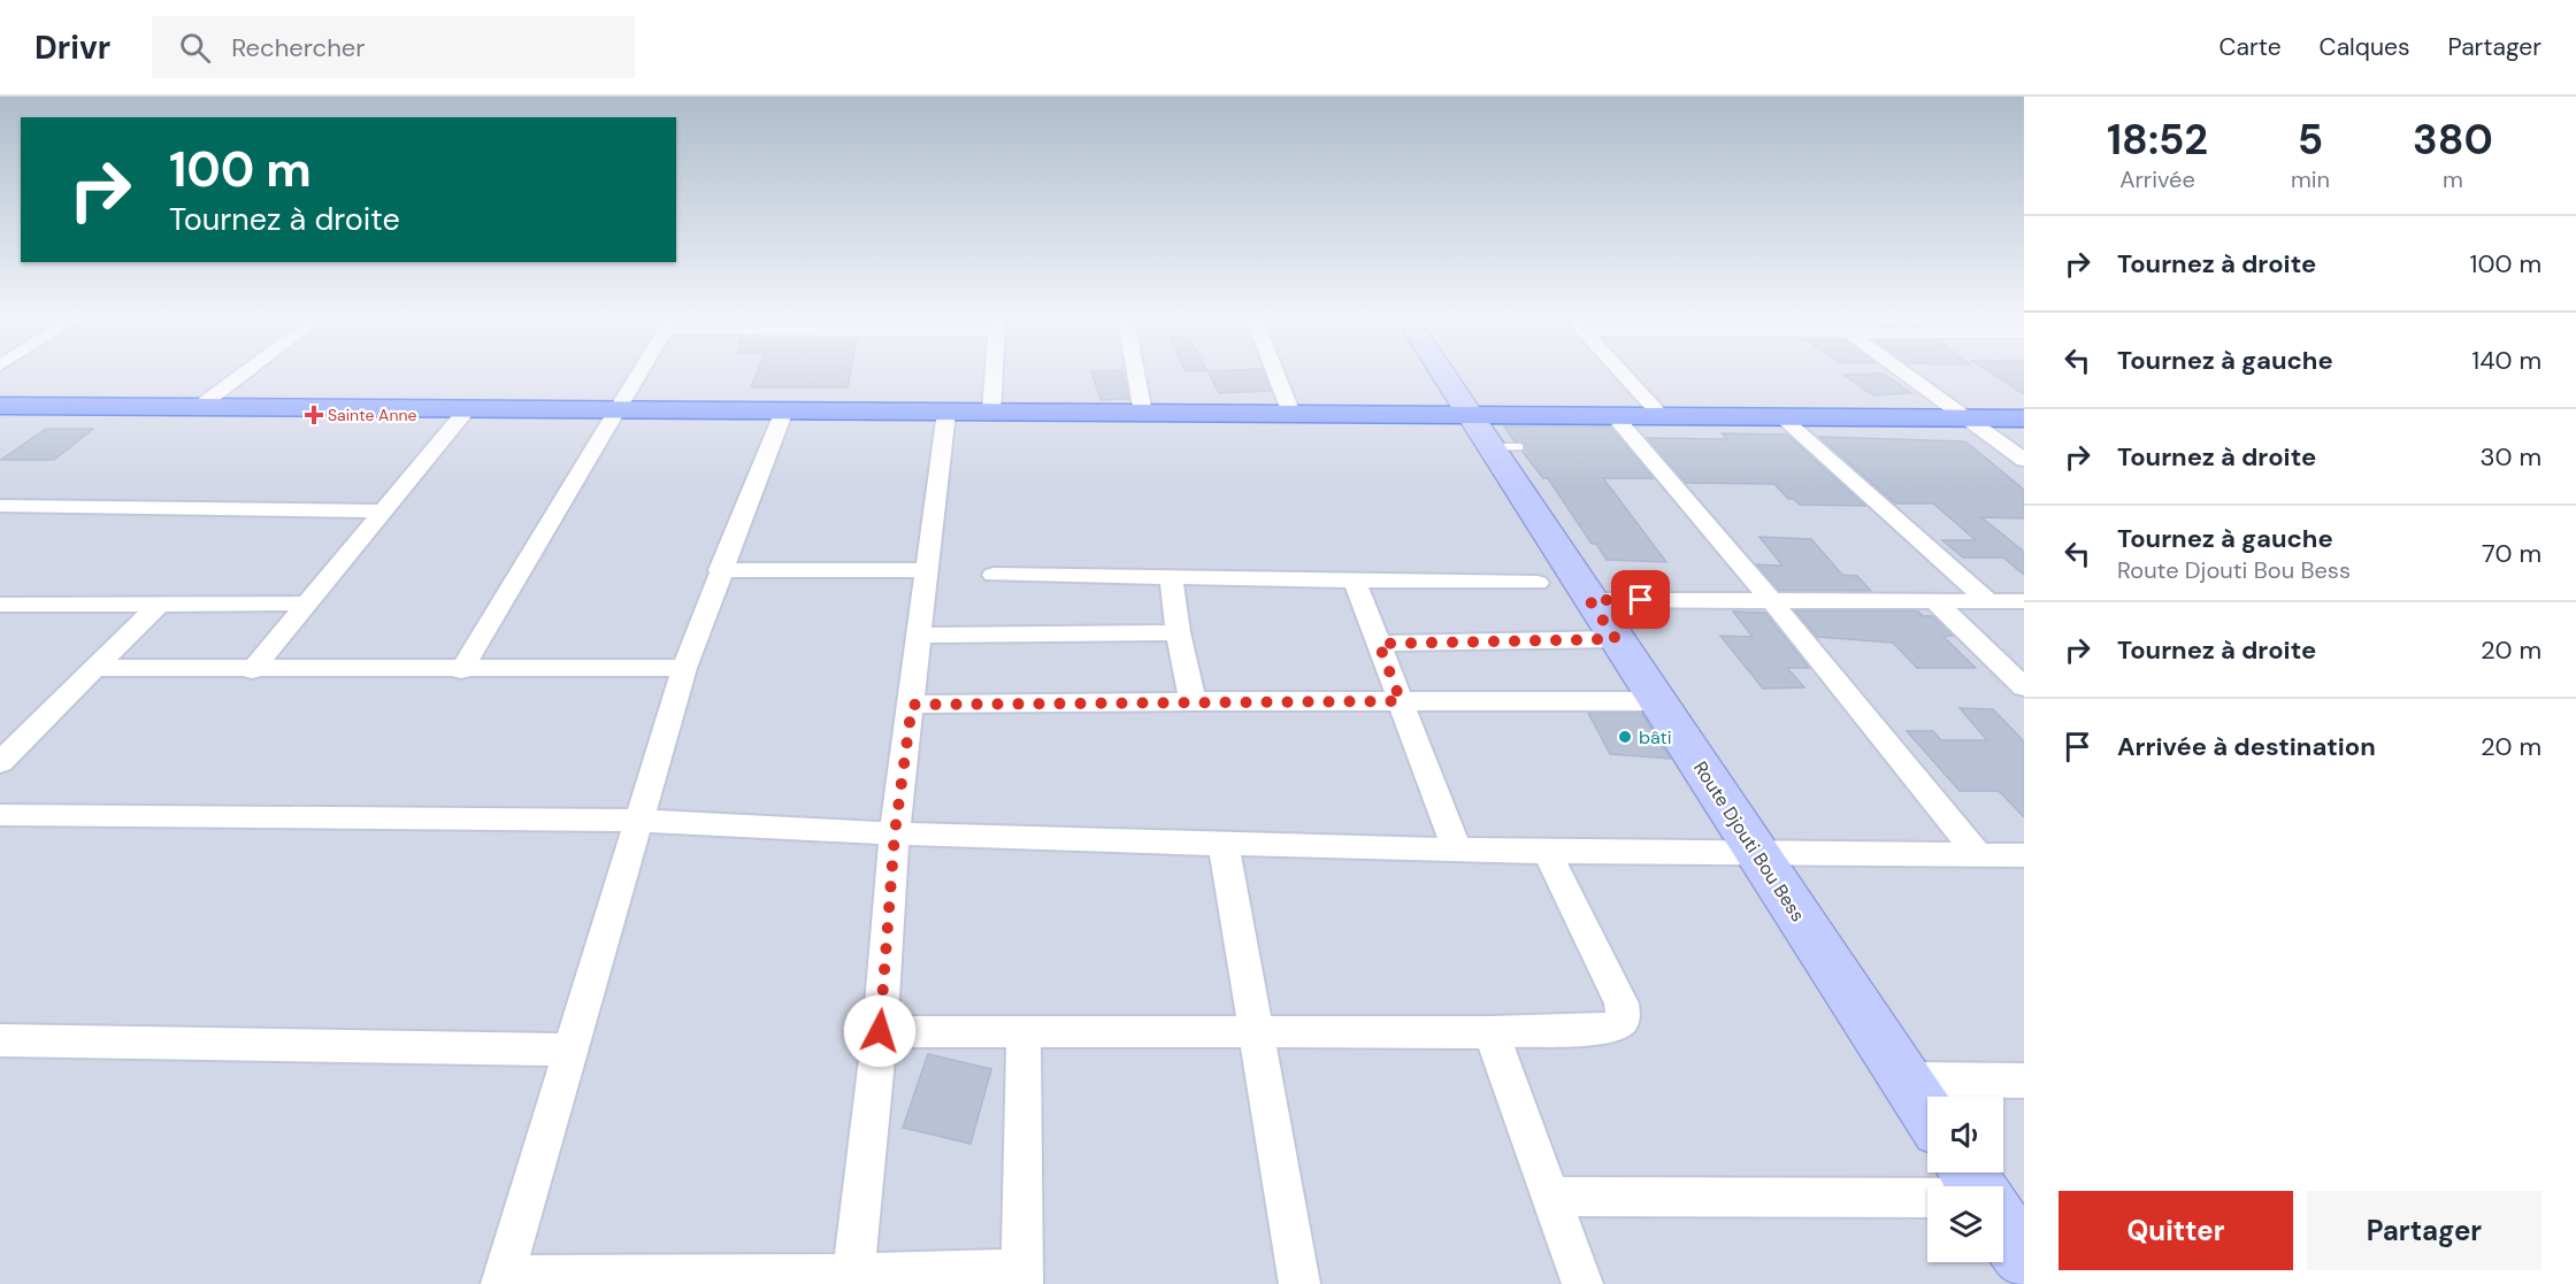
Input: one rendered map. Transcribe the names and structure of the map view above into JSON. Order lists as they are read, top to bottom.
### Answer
{
  "streets": {
    "main road": ["Route Djouti Bou Bess"]
  },
  "places": {
    "health": ["Sainte Anne"],
    "other": ["bâti"]
  },
  "page": {
    "header": "Drivr",
    "search": "Rechercher",
    "nav": ["Carte", "Calques", "Partager"],
    "eta": [
      "18:52",
      "Arrivée",
      "5",
      "min",
      "380",
      "m"
    ],
    "turn": ["100 m", "Tournez à droite"],
    "list": [
      {
        "name": "Tournez à droite",
        "value": "100 m"
      },
      {
        "name": "Tournez à gauche",
        "value": "140 m"
      },
      {
        "name": "Tournez à droite",
        "value": "30 m"
      },
      {
        "name": "Tournez à gauche",
        "note": "Route Djouti Bou Bess",
        "value": "70 m"
      },
      {
        "name": "Tournez à droite",
        "value": "20 m"
      },
      {
        "name": "Arrivée à destination",
        "value": "20 m"
      }
    ],
    "buttons": ["Quitter", "Partager"]
  }
}
